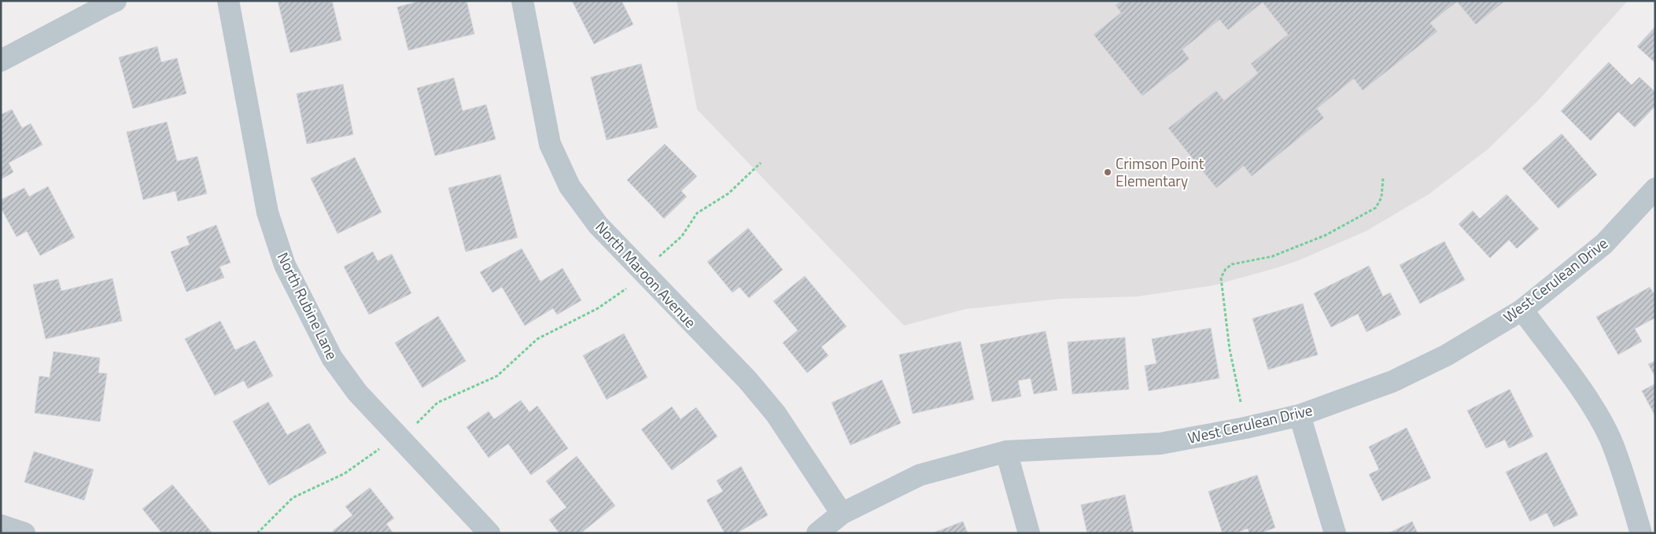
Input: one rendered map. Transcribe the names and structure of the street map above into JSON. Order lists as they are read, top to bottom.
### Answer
{
  "streets": {
    "street": ["North Maroon Avenue", "West Cerulean Drive", "North Rubine Lane"]
  },
  "crossings": [
    ["North Maroon Avenue", "West Cerulean Drive"]
  ],
  "places": ["Crimson Point Elementary"]
}
